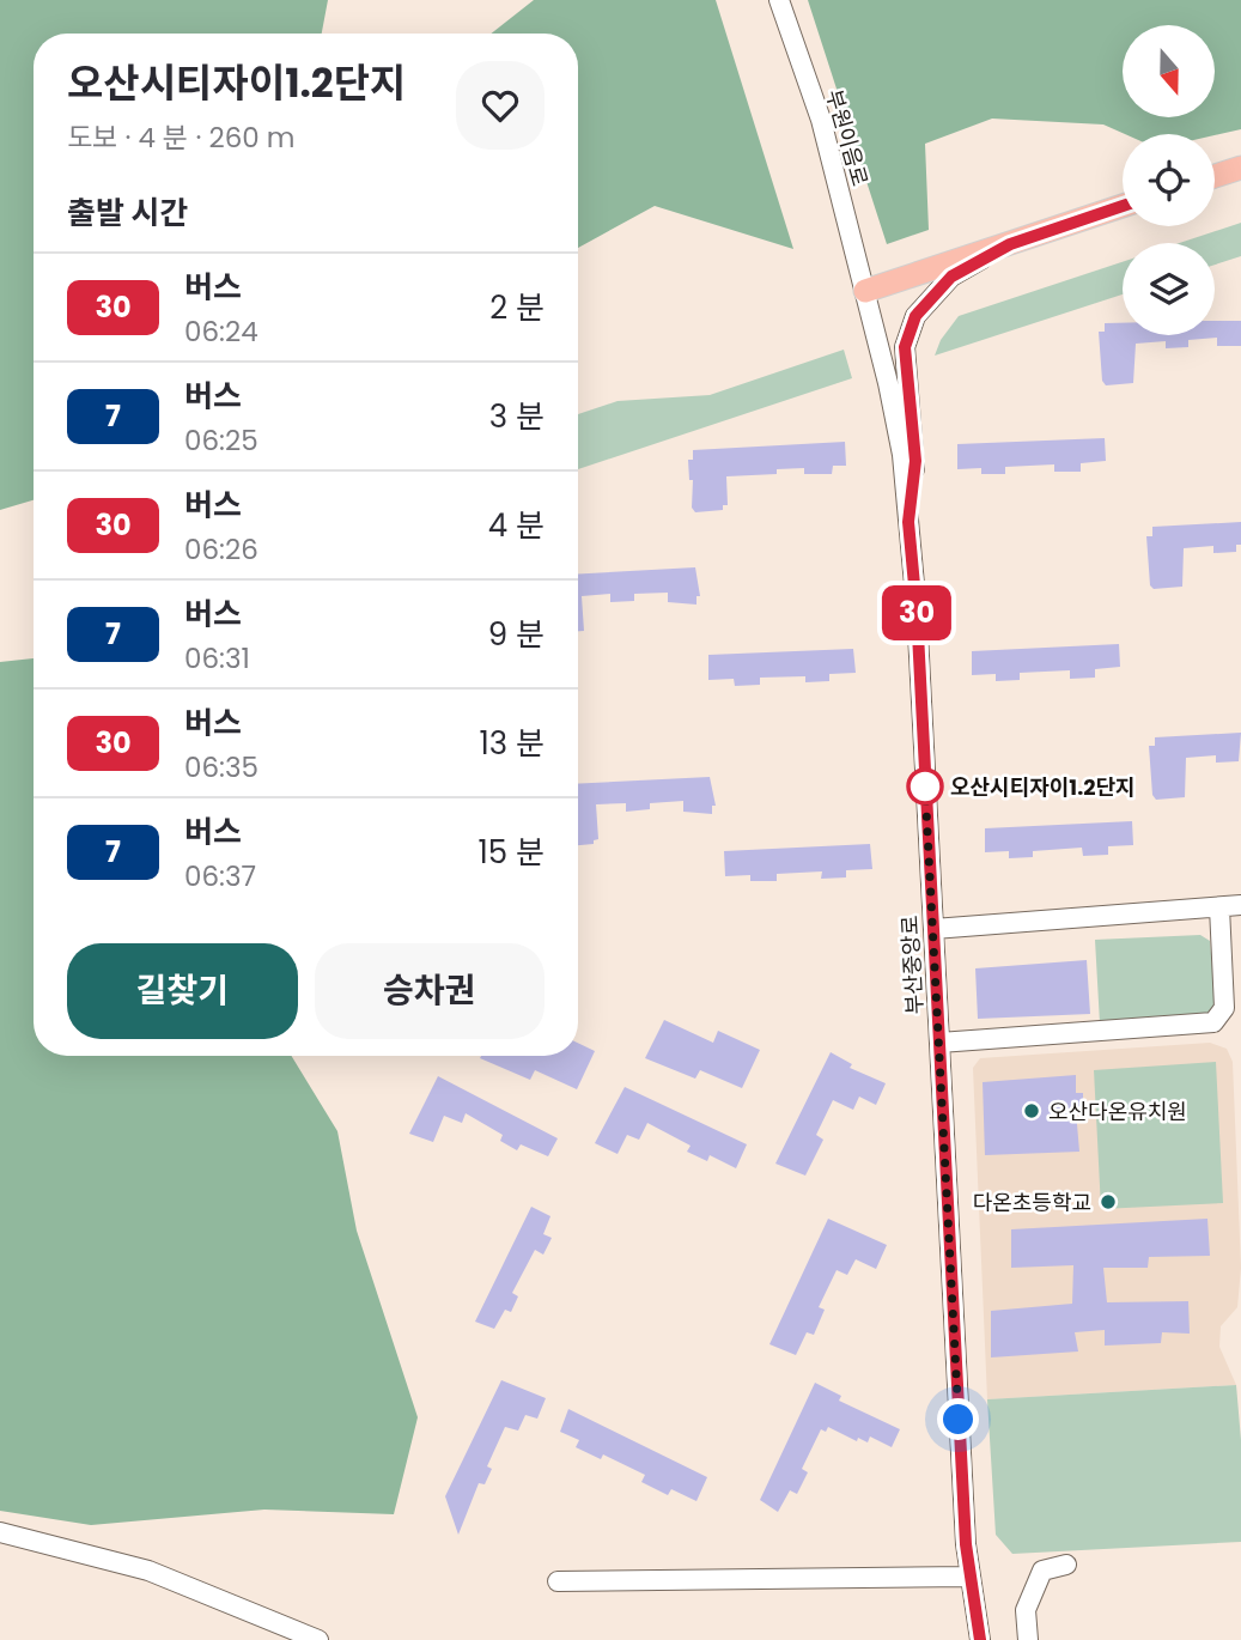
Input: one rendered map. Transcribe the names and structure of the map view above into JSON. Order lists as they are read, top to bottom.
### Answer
{
  "streets": {
    "street": ["부원이음로", "부산중앙로"]
  },
  "crossings": [
    ["부원이음로", "부산중앙로"]
  ],
  "places": ["오산시티자이1.2단지", "오산다온유치원", "다온초등학교"],
  "lines": ["bus line 30"],
  "north": "bottom",
  "page": {
    "on_map": "30",
    "heading": [
      ["오산시티자이1.2단지", "도보 · 4 분 · 260 m"],
      "출발 시간"
    ],
    "list": [
      {
        "mark": "30",
        "name": "버스",
        "note": "06:24",
        "value": "2 분"
      },
      {
        "mark": "7",
        "name": "버스",
        "note": "06:25",
        "value": "3 분"
      },
      {
        "mark": "30",
        "name": "버스",
        "note": "06:26",
        "value": "4 분"
      },
      {
        "mark": "7",
        "name": "버스",
        "note": "06:31",
        "value": "9 분"
      },
      {
        "mark": "30",
        "name": "버스",
        "note": "06:35",
        "value": "13 분"
      },
      {
        "mark": "7",
        "name": "버스",
        "note": "06:37",
        "value": "15 분"
      }
    ],
    "buttons": ["길찾기", "승차권"]
  }
}
